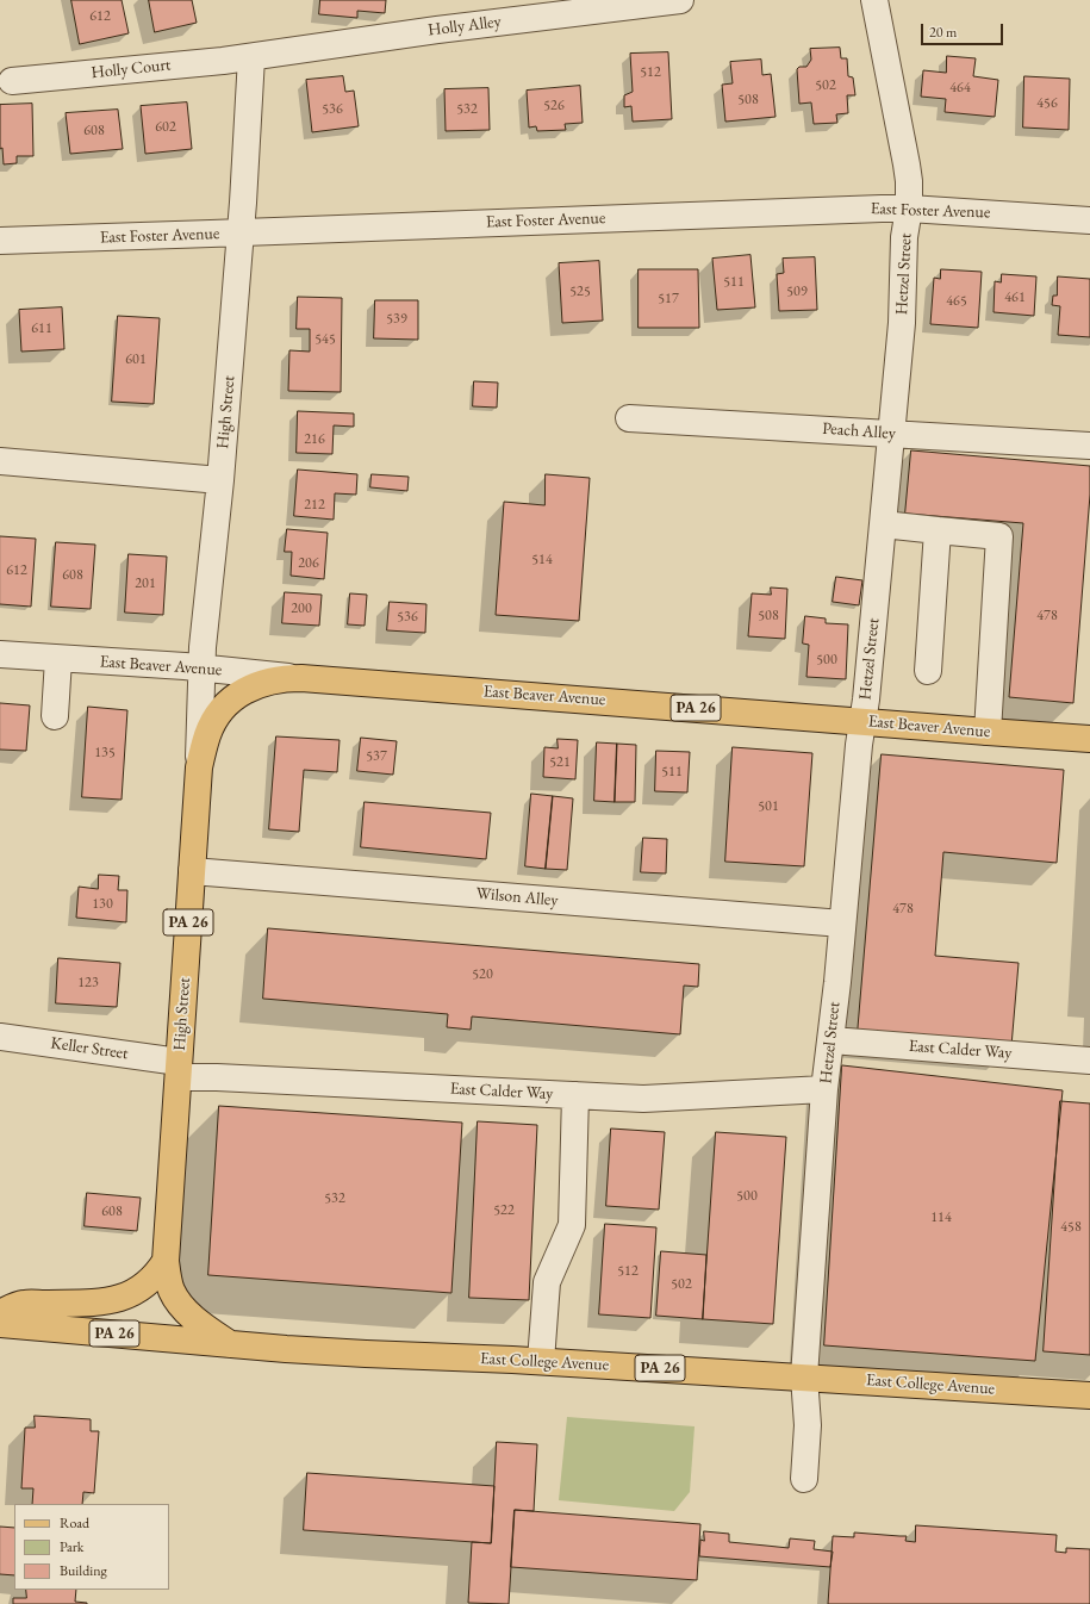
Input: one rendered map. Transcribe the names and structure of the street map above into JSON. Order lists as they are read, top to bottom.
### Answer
{
  "streets": {
    "main road": [
      "High Street",
      "East Beaver Avenue",
      "PA 26",
      "East College Avenue"
    ],
    "street": [
      "Holly Alley",
      "Holly Court",
      "East Foster Avenue",
      "Hetzel Street",
      "Peach Alley",
      "Wilson Alley",
      "Keller Street",
      "East Calder Way"
    ]
  },
  "crossings": [
    ["Holly Alley", "Holly Court"],
    ["Holly Alley", "High Street"],
    ["Holly Court", "High Street"],
    ["East Foster Avenue", "Hetzel Street"],
    ["East Foster Avenue", "High Street"],
    ["Hetzel Street", "Peach Alley"],
    ["Hetzel Street", "East Beaver Avenue"],
    ["Hetzel Street", "Wilson Alley"],
    ["Hetzel Street", "East Calder Way"],
    ["Hetzel Street", "East College Avenue"],
    ["High Street", "East Beaver Avenue"],
    ["High Street", "PA 26"],
    ["High Street", "Wilson Alley"],
    ["High Street", "Keller Street"],
    ["High Street", "East Calder Way"],
    ["High Street", "East College Avenue"],
    ["Keller Street", "East Calder Way"]
  ],
  "house_numbers": [
    "612",
    "512",
    "502",
    "464",
    "508",
    "456",
    "526",
    "536",
    "532",
    "602",
    "608",
    "511",
    "525",
    "509",
    "461",
    "517",
    "465",
    "539",
    "611",
    "545",
    "601",
    "216",
    "212",
    "514",
    "206",
    "612",
    "608",
    "201",
    "200",
    "508",
    "478",
    "536",
    "500",
    "135",
    "537",
    "521",
    "511",
    "501",
    "130",
    "478",
    "520",
    "123",
    "500",
    "532",
    "522",
    "608",
    "114",
    "458",
    "512",
    "502"
  ],
  "legend": ["Road", "Park", "Building"],
  "scale_bar": "20 m"
}
